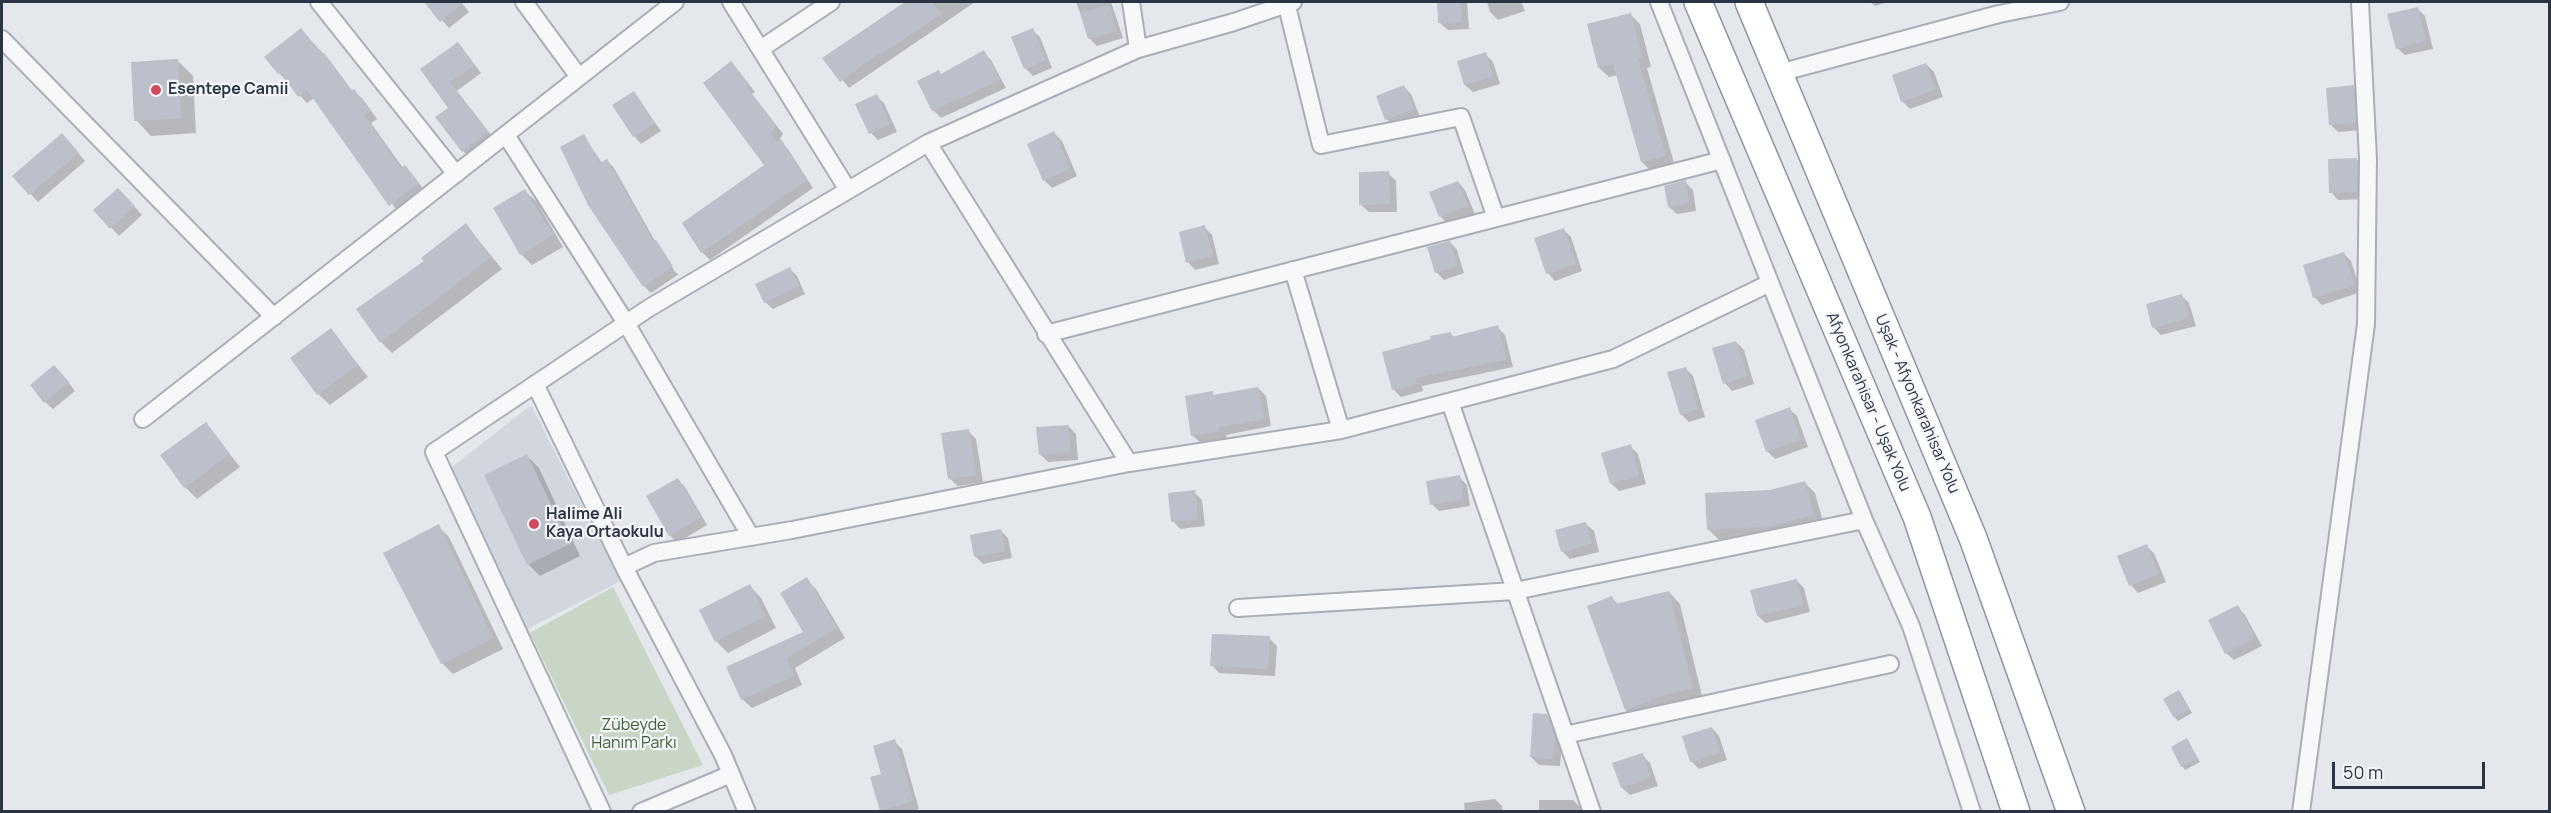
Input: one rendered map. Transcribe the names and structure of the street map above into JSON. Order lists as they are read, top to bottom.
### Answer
{
  "streets": {
    "highway": ["Afyonkarahisar - Uşak Yolu", "Uşak - Afyonkarahisar Yolu"]
  },
  "parks": ["Zübeyde Hanım Parkı"],
  "places": ["Esentepe Camii", "Halime Ali Kaya Ortaokulu"],
  "scale_bar": "50 m"
}
